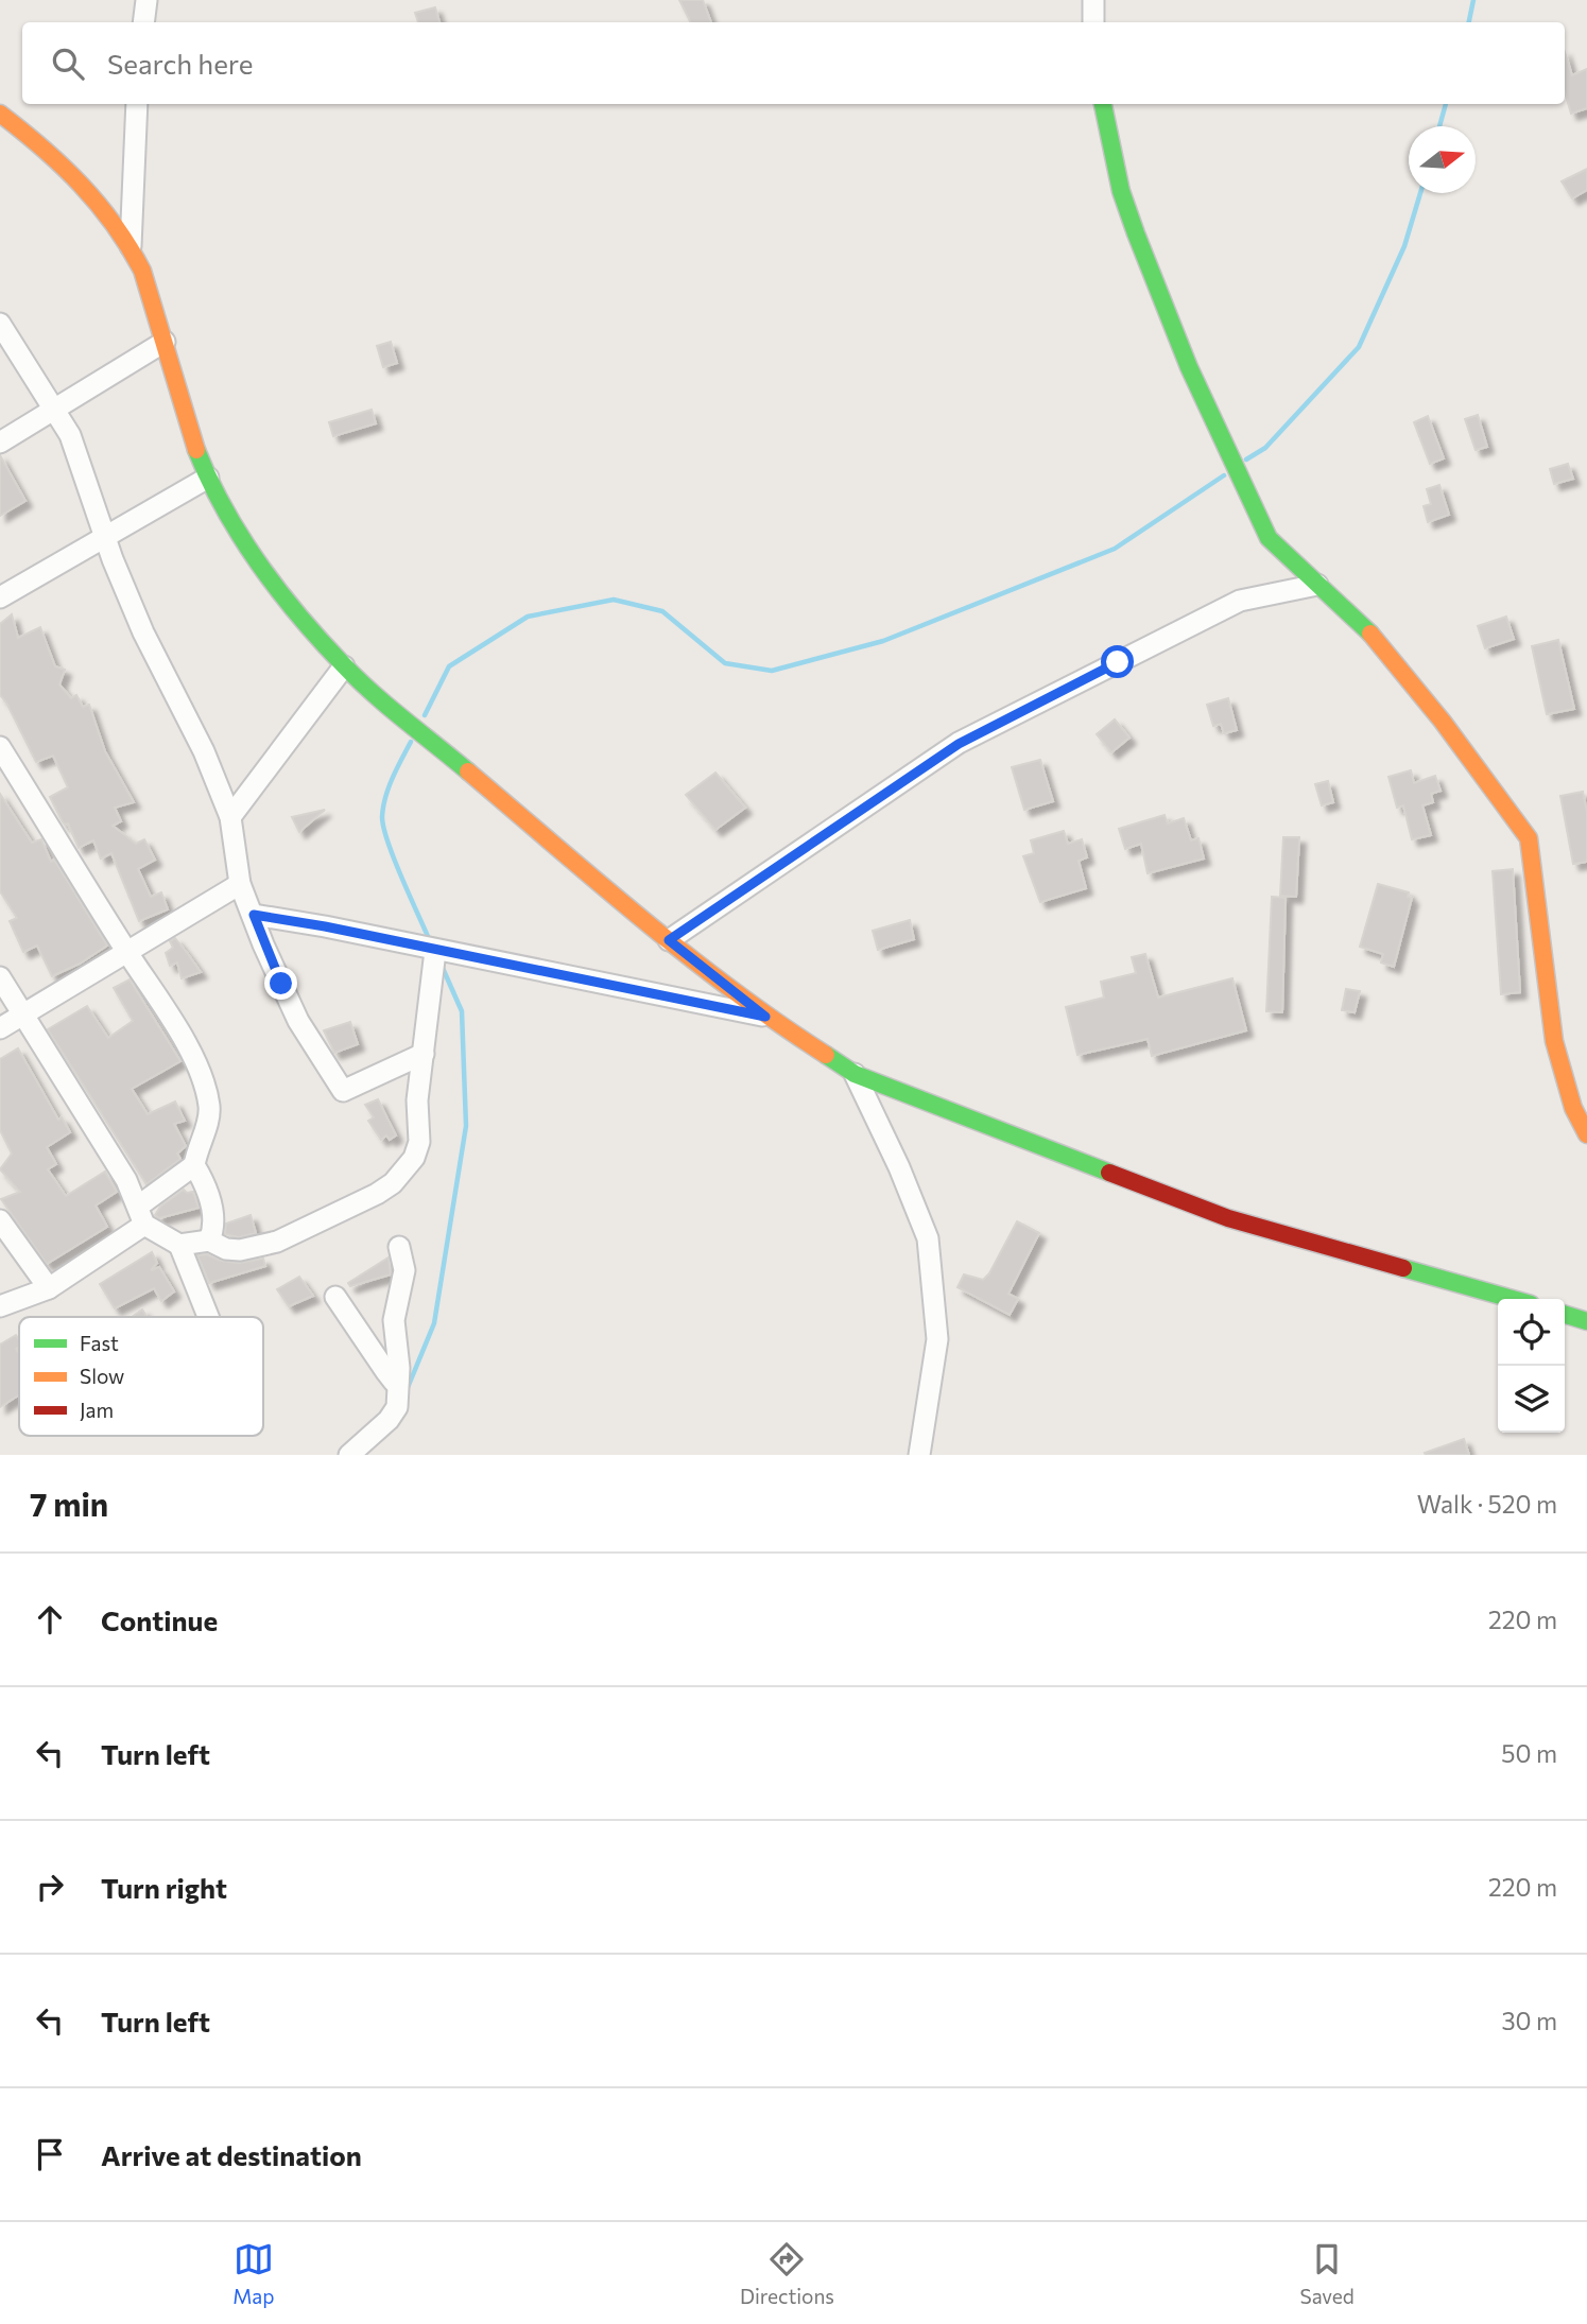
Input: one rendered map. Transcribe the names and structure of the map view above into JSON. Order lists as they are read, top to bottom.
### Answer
{
  "legend": ["Fast", "Slow", "Jam"],
  "north": "right",
  "page": {
    "search": "Search here",
    "heading": ["7 min", "Walk · 520 m"],
    "list": [
      ["Continue", "220 m"],
      ["Turn left", "50 m"],
      ["Turn right", "220 m"],
      ["Turn left", "30 m"],
      "Arrive at destination"
    ],
    "nav": ["Map", "Directions", "Saved"]
  }
}
